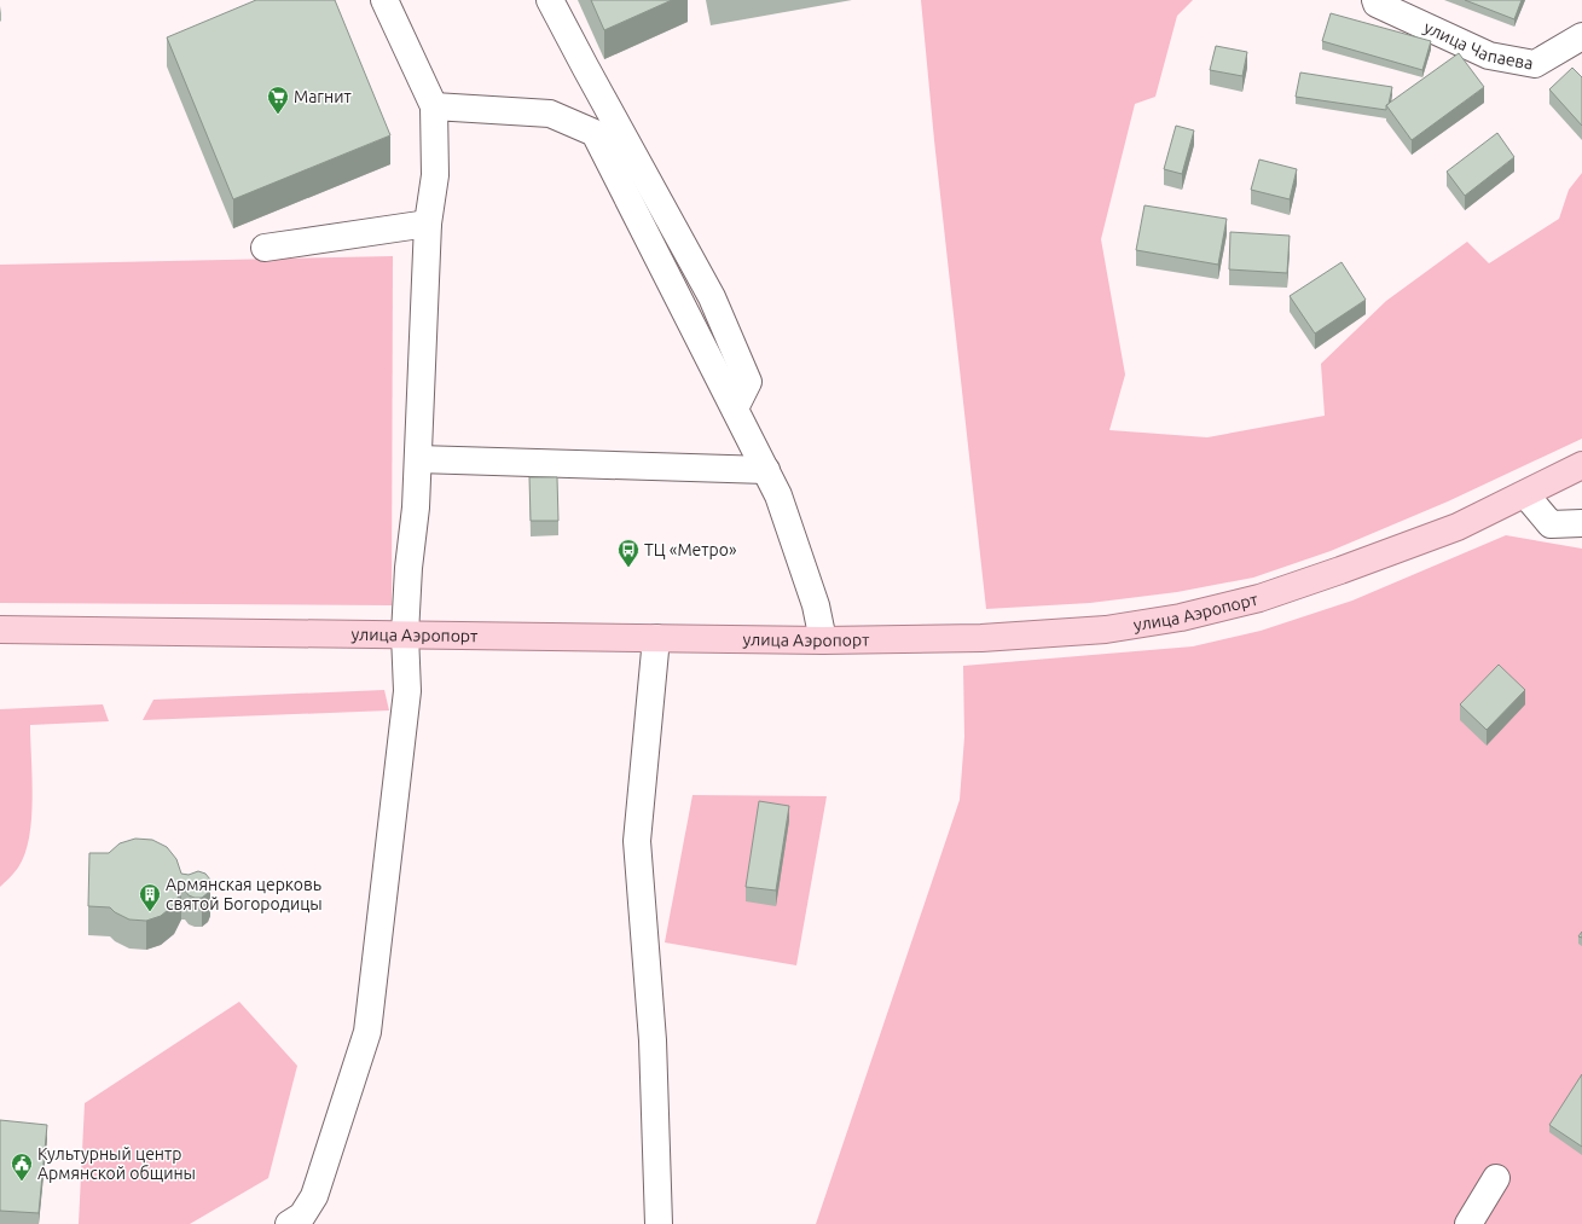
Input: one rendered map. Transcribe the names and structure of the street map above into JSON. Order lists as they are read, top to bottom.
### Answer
{
  "streets": {
    "main road": ["улица Аэропорт"],
    "street": ["улица Чапаева"]
  },
  "places": {
    "supermarket": ["Магнит"],
    "bus stop": ["ТЦ «Метро»"],
    "building": ["Армянская церковь святой Богородицы"],
    "public building": ["Культурный центр Армянской общины"]
  }
}
